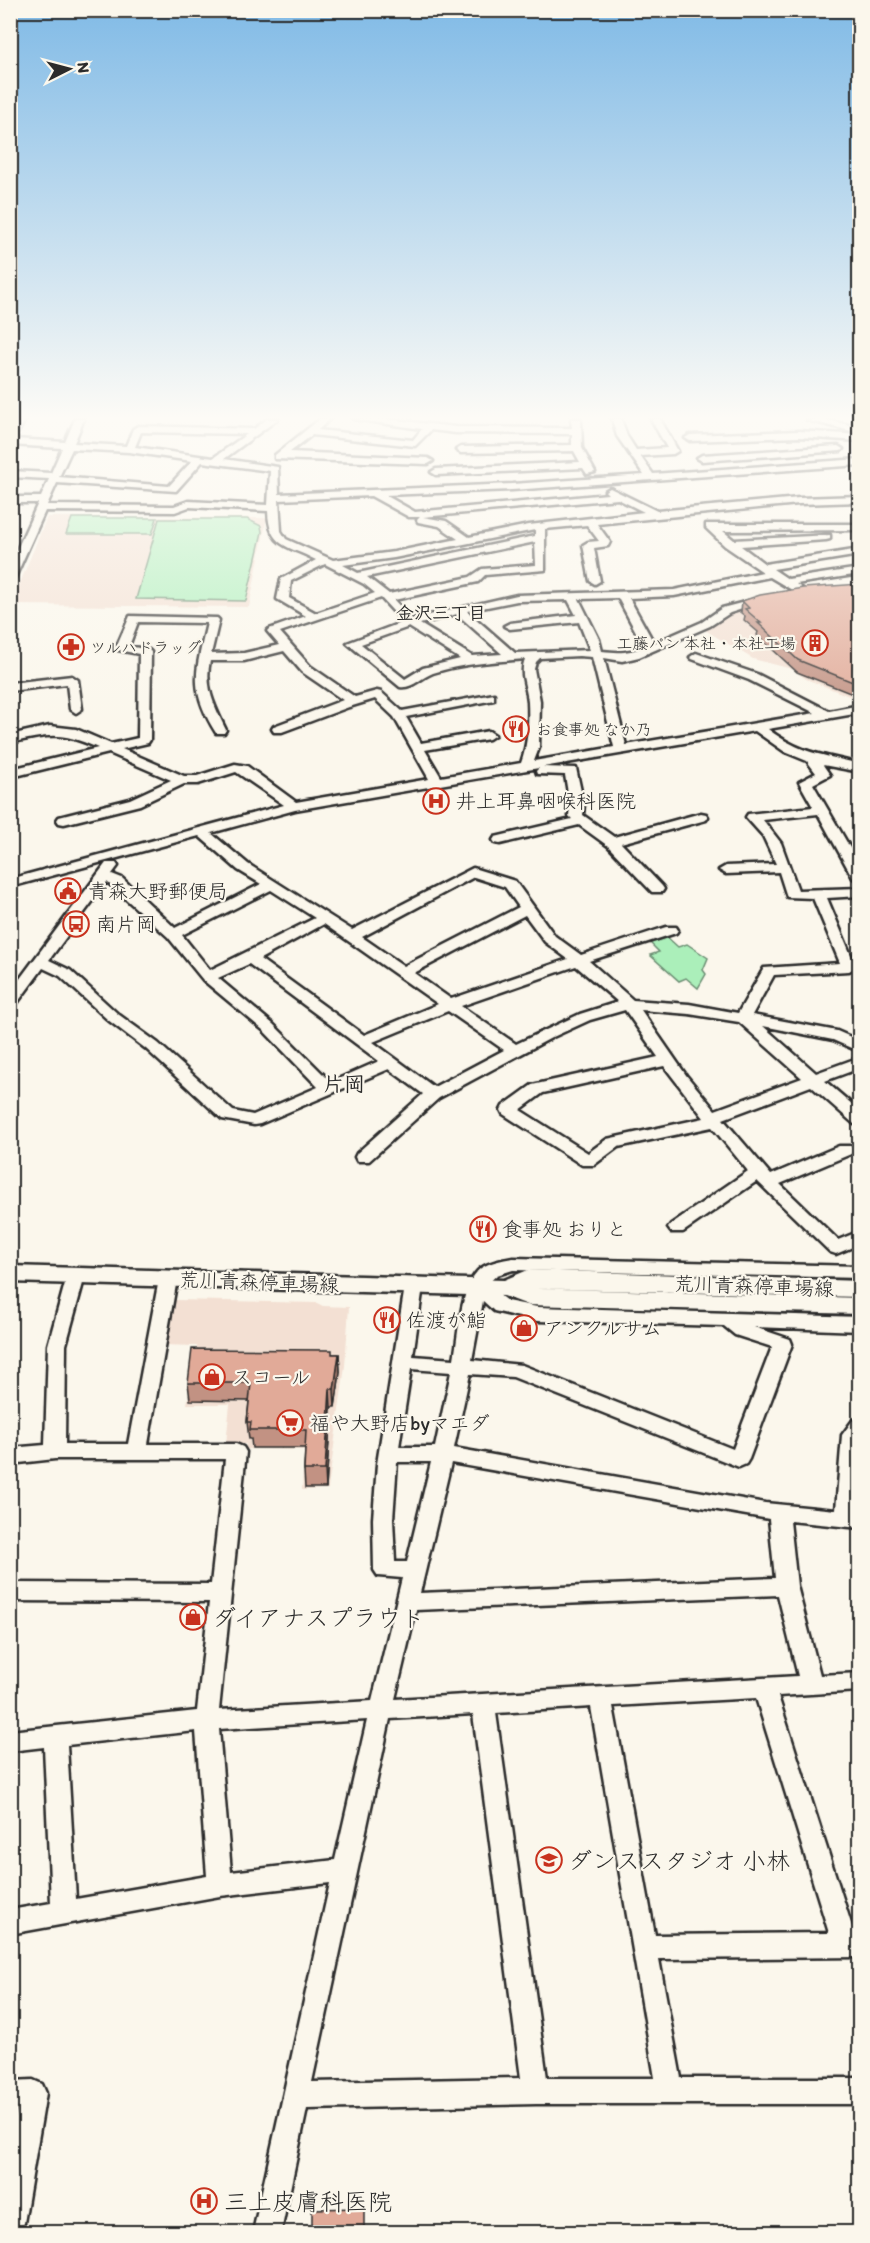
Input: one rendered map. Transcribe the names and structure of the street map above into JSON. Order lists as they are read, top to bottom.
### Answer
{
  "streets": {
    "main road": ["荒川青森停車場線"]
  },
  "districts": ["金沢三丁目", "片岡"],
  "places": {
    "building": ["工藤パン 本社・本社工場"],
    "pharmacy": ["ツルハドラッグ"],
    "restaurant": ["お食事処 なか乃", "食事処 おりと", "佐渡が鮨"],
    "hospital": ["井上耳鼻咽喉科医院", "三上皮膚科医院"],
    "public building": ["青森大野郵便局"],
    "bus stop": ["南片岡"],
    "shop": ["アンクルサム", "スコール", "ダイアナスプラウト"],
    "supermarket": ["福や大野店byマエダ"],
    "school or university": ["ダンススタジオ 小林"]
  },
  "north": "right"
}
